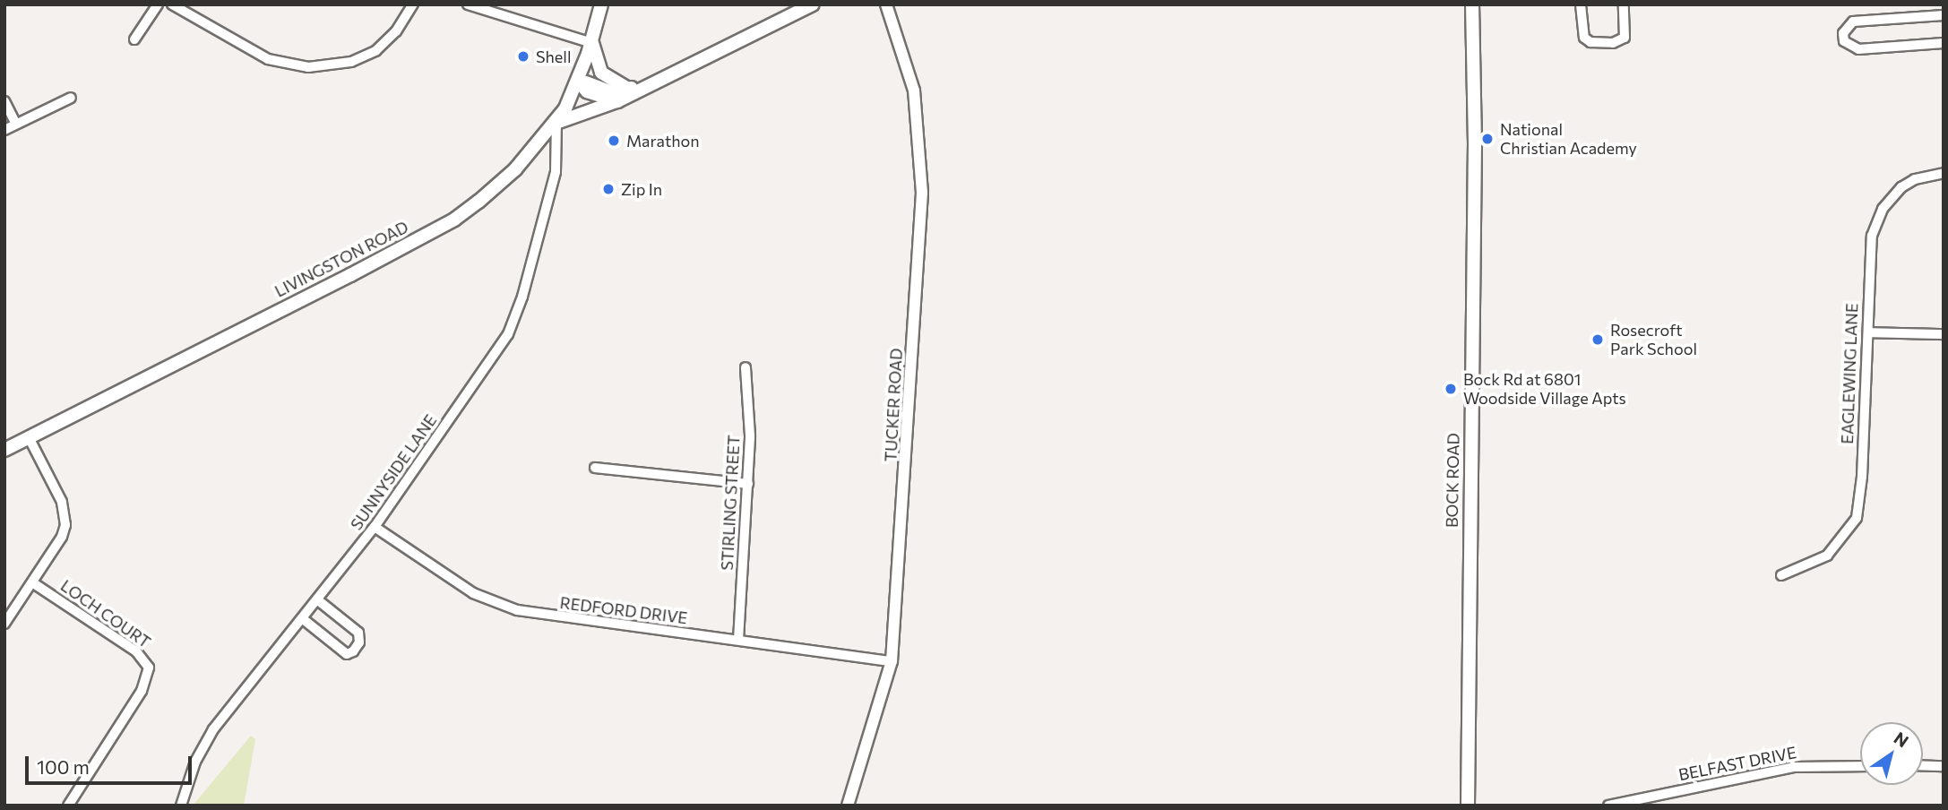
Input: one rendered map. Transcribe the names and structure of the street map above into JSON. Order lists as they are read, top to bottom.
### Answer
{
  "streets": {
    "main road": ["LIVINGSTON ROAD", "BOCK ROAD"],
    "street": [
      "EAGLEWING LANE",
      "TUCKER ROAD",
      "SUNNYSIDE LANE",
      "STIRLING STREET",
      "REDFORD DRIVE",
      "LOCH COURT",
      "BELFAST DRIVE"
    ]
  },
  "crossings": [
    ["LIVINGSTON ROAD", "SUNNYSIDE LANE"],
    ["TUCKER ROAD", "REDFORD DRIVE"],
    ["SUNNYSIDE LANE", "REDFORD DRIVE"],
    ["STIRLING STREET", "REDFORD DRIVE"]
  ],
  "places": [
    "Shell",
    "National Christian Academy",
    "Marathon",
    "Zip In",
    "Rosecroft Park School",
    "Bock Rd at 6801 Woodside Village Apts"
  ],
  "scale_bar": "100 m",
  "north": "top right"
}
